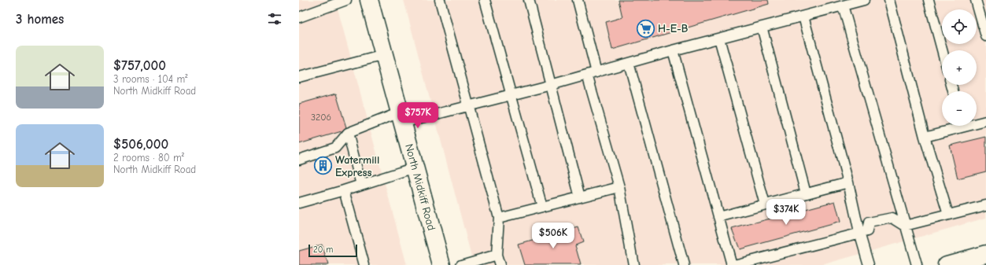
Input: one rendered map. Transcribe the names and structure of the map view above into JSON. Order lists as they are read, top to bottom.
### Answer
{
  "streets": {
    "main road": ["North Midkiff Road"]
  },
  "places": {
    "supermarket": ["H-E-B"],
    "building": ["Watermill Express"]
  },
  "house_numbers": ["3206"],
  "scale_bar": "20 m",
  "page": {
    "heading": "3 homes",
    "map_buttons": ["+", "−"],
    "list": [
      {
        "name": "$757,000",
        "note": "3 rooms · 104 m² · North Midkiff Road"
      },
      {
        "name": "$506,000",
        "note": "2 rooms · 80 m² · North Midkiff Road"
      }
    ],
    "price": ["$757K", "$374K", "$506K"],
    "scale": "20 m"
  }
}
